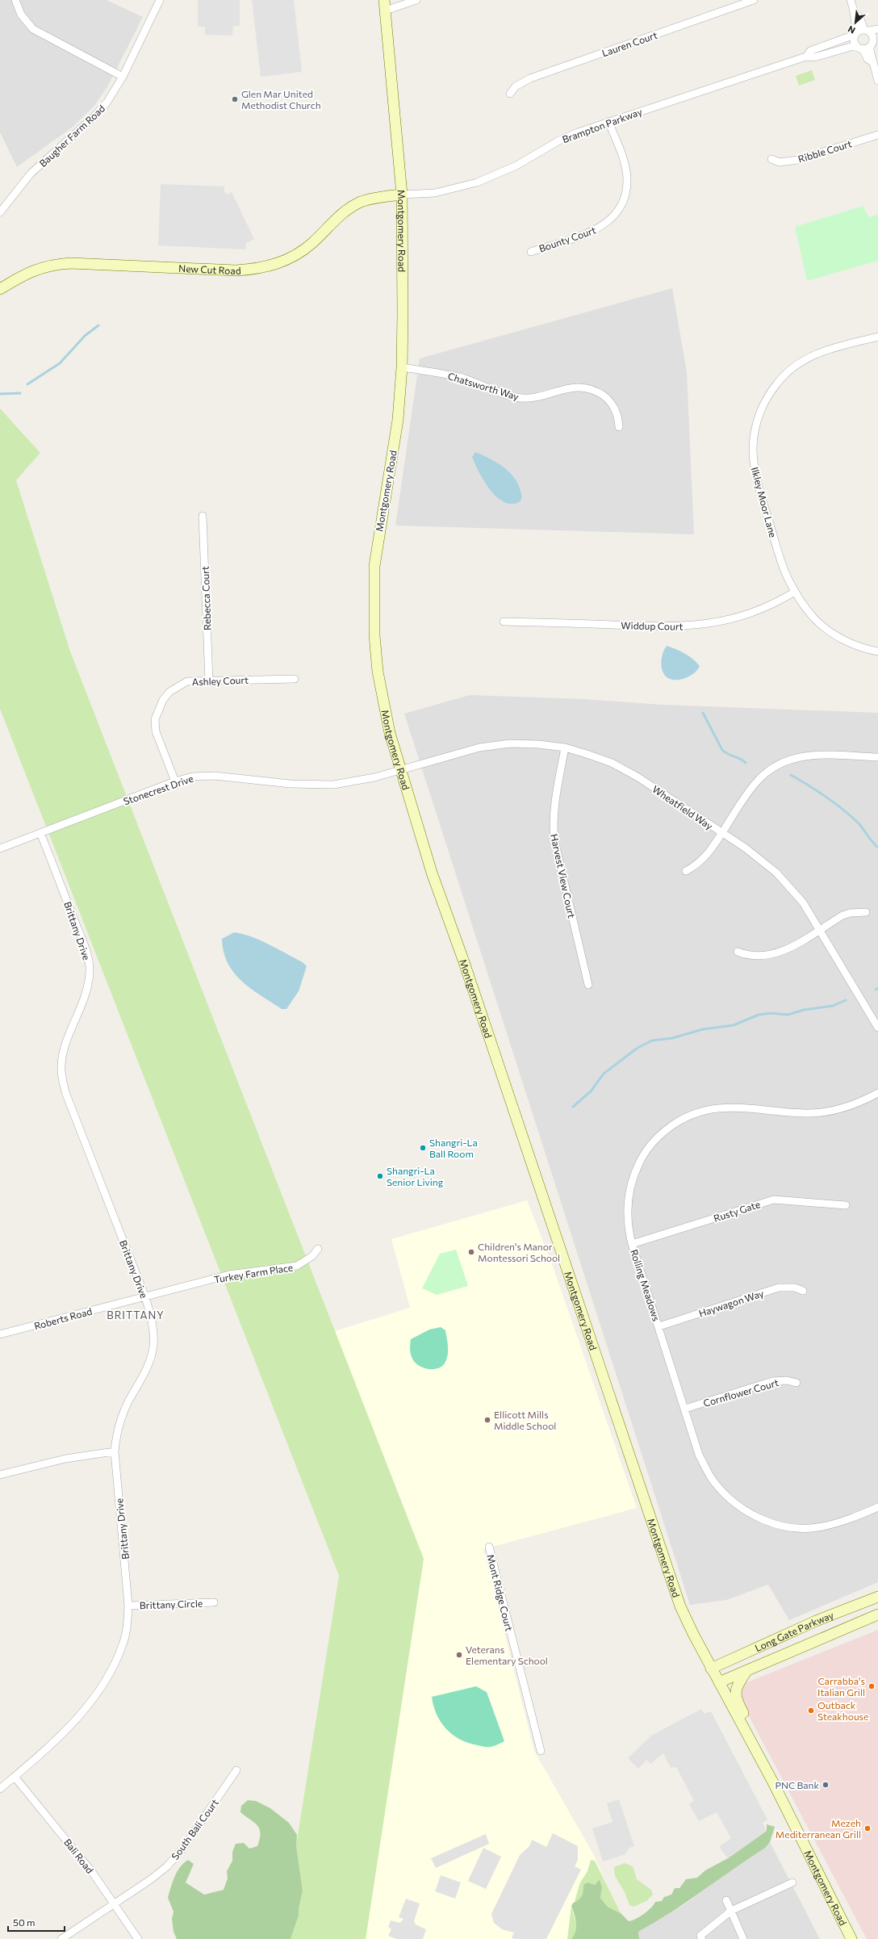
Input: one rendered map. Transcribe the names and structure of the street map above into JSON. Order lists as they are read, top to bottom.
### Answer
{
  "streets": {
    "main road": ["Montgomery Road", "New Cut Road", "Long Gate Parkway"],
    "street": [
      "Lauren Court",
      "Brampton Parkway",
      "Baugher Farm Road",
      "Ribble Court",
      "Bounty Court",
      "Chatsworth Way",
      "Ilkley Moor Lane",
      "Rebecca Court",
      "Widdup Court",
      "Ashley Court",
      "Stonecrest Drive",
      "Wheatfield Way",
      "Harvest View Court",
      "Brittany Drive",
      "Rusty Gate",
      "Turkey Farm Place",
      "Rolling Meadows",
      "Haywagon Way",
      "Roberts Road",
      "Cornflower Court",
      "Mont Ridge Court",
      "Brittany Circle",
      "South Bali Court",
      "Bali Road"
    ]
  },
  "crossings": [
    ["Brampton Parkway", "Montgomery Road"],
    ["Brampton Parkway", "Bounty Court"],
    ["Brampton Parkway", "New Cut Road"],
    ["Montgomery Road", "New Cut Road"],
    ["Montgomery Road", "Chatsworth Way"],
    ["Montgomery Road", "Stonecrest Drive"],
    ["Montgomery Road", "Wheatfield Way"],
    ["Montgomery Road", "Long Gate Parkway"],
    ["Ilkley Moor Lane", "Widdup Court"],
    ["Rebecca Court", "Ashley Court"],
    ["Ashley Court", "Stonecrest Drive"],
    ["Stonecrest Drive", "Wheatfield Way"],
    ["Stonecrest Drive", "Brittany Drive"],
    ["Wheatfield Way", "Harvest View Court"],
    ["Brittany Drive", "Turkey Farm Place"],
    ["Brittany Drive", "Roberts Road"],
    ["Brittany Drive", "Brittany Circle"],
    ["Brittany Drive", "Bali Road"],
    ["Rusty Gate", "Rolling Meadows"],
    ["Turkey Farm Place", "Roberts Road"],
    ["Rolling Meadows", "Haywagon Way"],
    ["Rolling Meadows", "Cornflower Court"],
    ["South Bali Court", "Bali Road"]
  ],
  "districts": ["BRITTANY"],
  "places": [
    "Glen Mar United Methodist Church",
    "Shangri-La Ball Room",
    "Shangri-La Senior Living",
    "Children's Manor Montessori School",
    "Ellicott Mills Middle School",
    "Veterans Elementary School",
    "Carrabba's Italian Grill",
    "Outback Steakhouse",
    "PNC Bank",
    "Mezeh Mediterranean Grill"
  ],
  "scale_bar": "50 m",
  "north": "bottom left"
}
